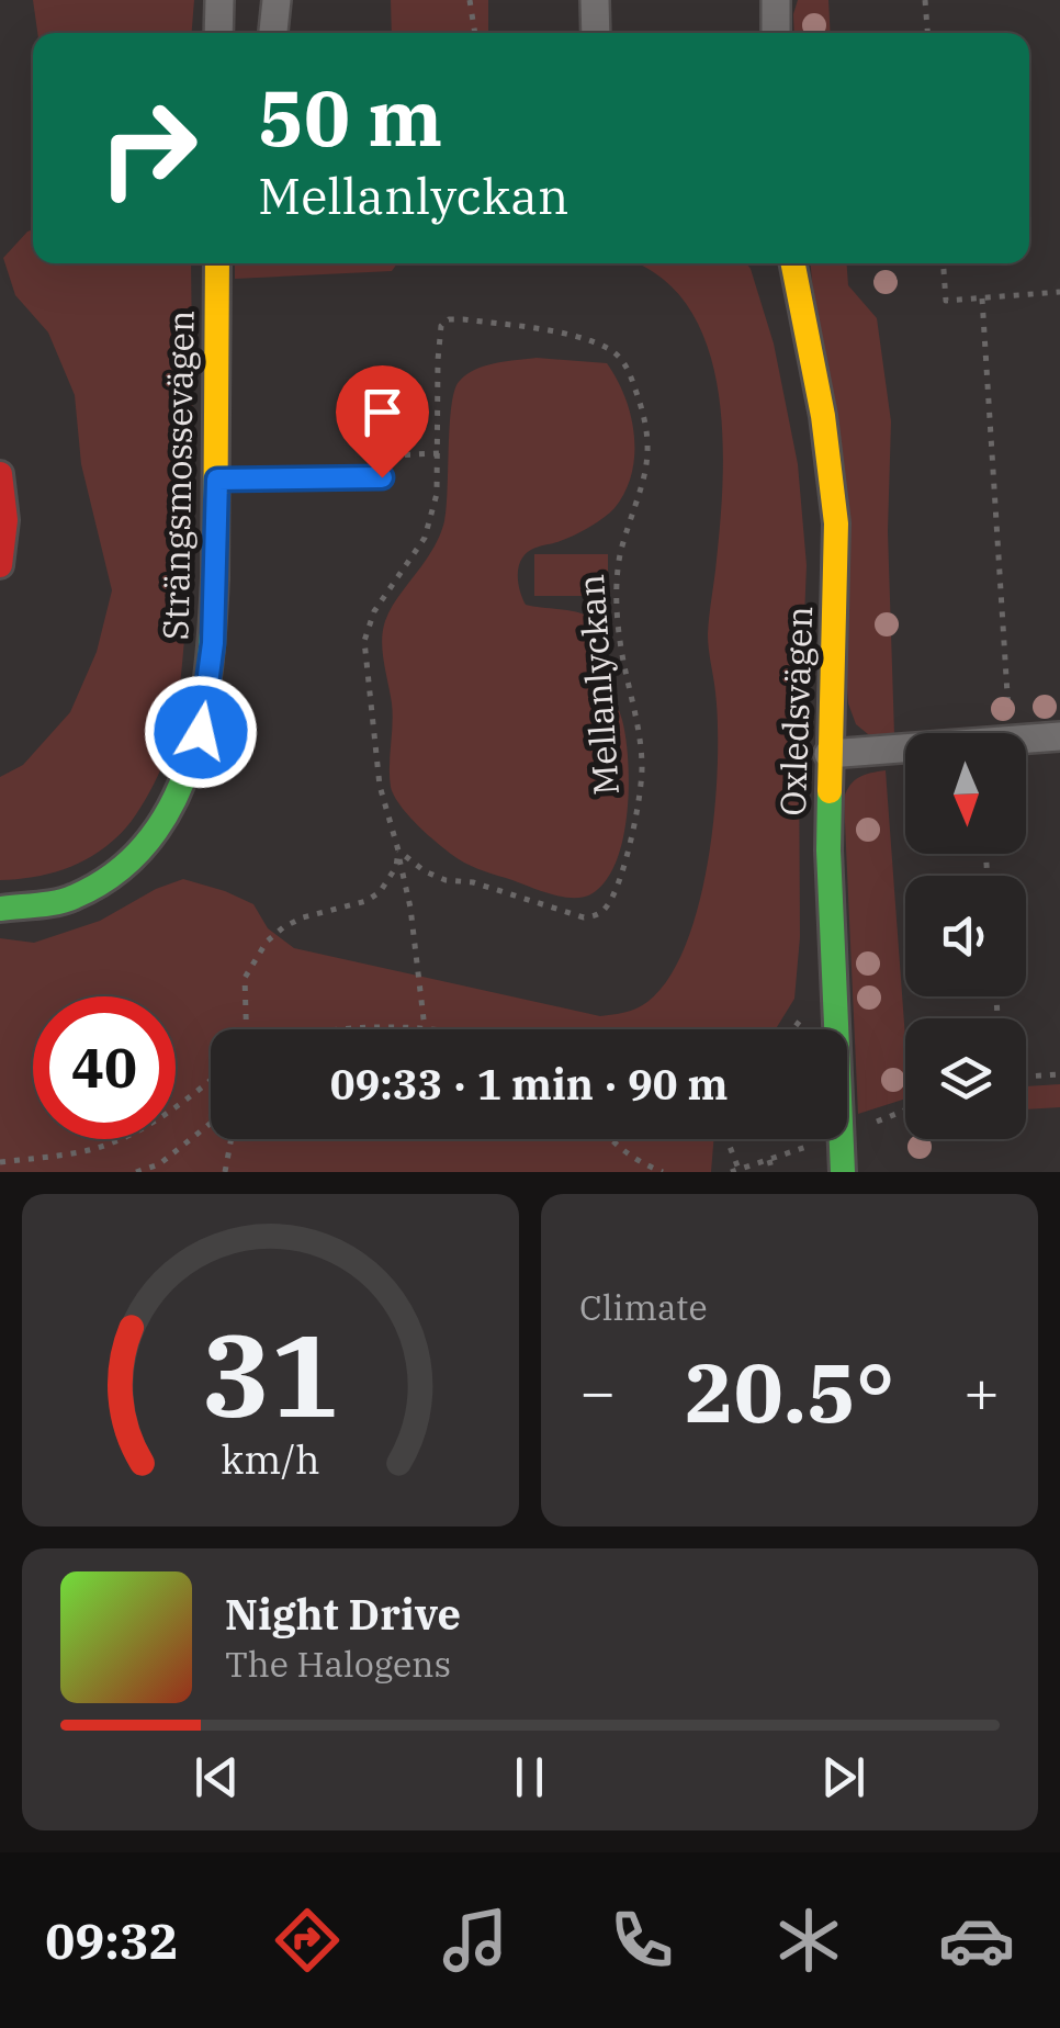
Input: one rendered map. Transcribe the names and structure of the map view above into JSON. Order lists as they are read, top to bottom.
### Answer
{
  "streets": {
    "street": ["Strängsmossevägen", "Oxledsvägen"],
    "path": ["Mellanlyckan"]
  },
  "north": "bottom",
  "page": {
    "turn": ["50 m", "Mellanlyckan"],
    "limit": "40",
    "trip": "09:33 · 1 min · 90 m",
    "tile": "Climate",
    "heat": ["−", "20.5°", "+"],
    "song": ["Night Drive", "The Halogens"],
    "tabs": "09:32",
    "gauge": ["31", "km/h"]
  }
}
